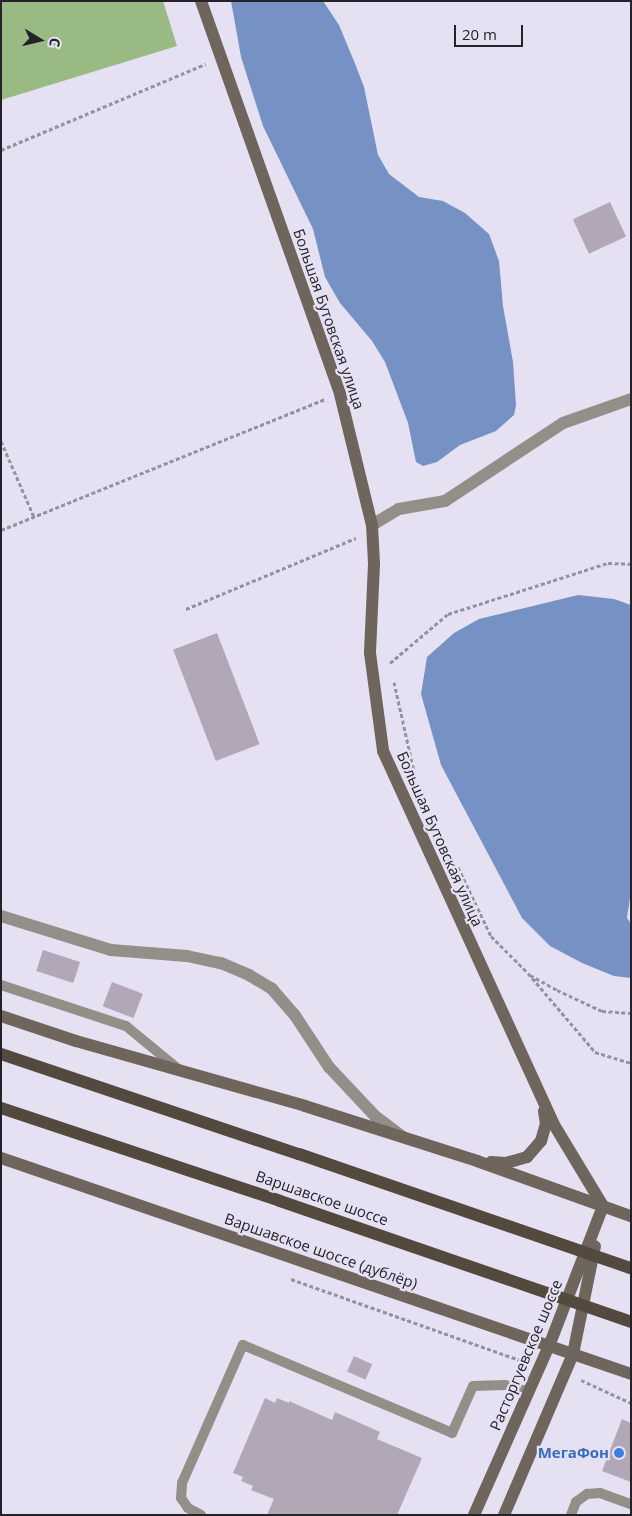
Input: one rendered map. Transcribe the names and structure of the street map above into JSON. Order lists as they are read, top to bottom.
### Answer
{
  "streets": {
    "main road": [
      "Большая Бутовская улица",
      "Варшавское шоссе",
      "Варшавское шоссе (дублёр)",
      "Расторгуевское шоссе"
    ]
  },
  "crossings": [
    ["Большая Бутовская улица", "Расторгуевское шоссе"],
    ["Варшавское шоссе (дублёр)", "Расторгуевское шоссе"]
  ],
  "places": ["МегаФон"],
  "scale_bar": "20 m",
  "north": "right"
}
